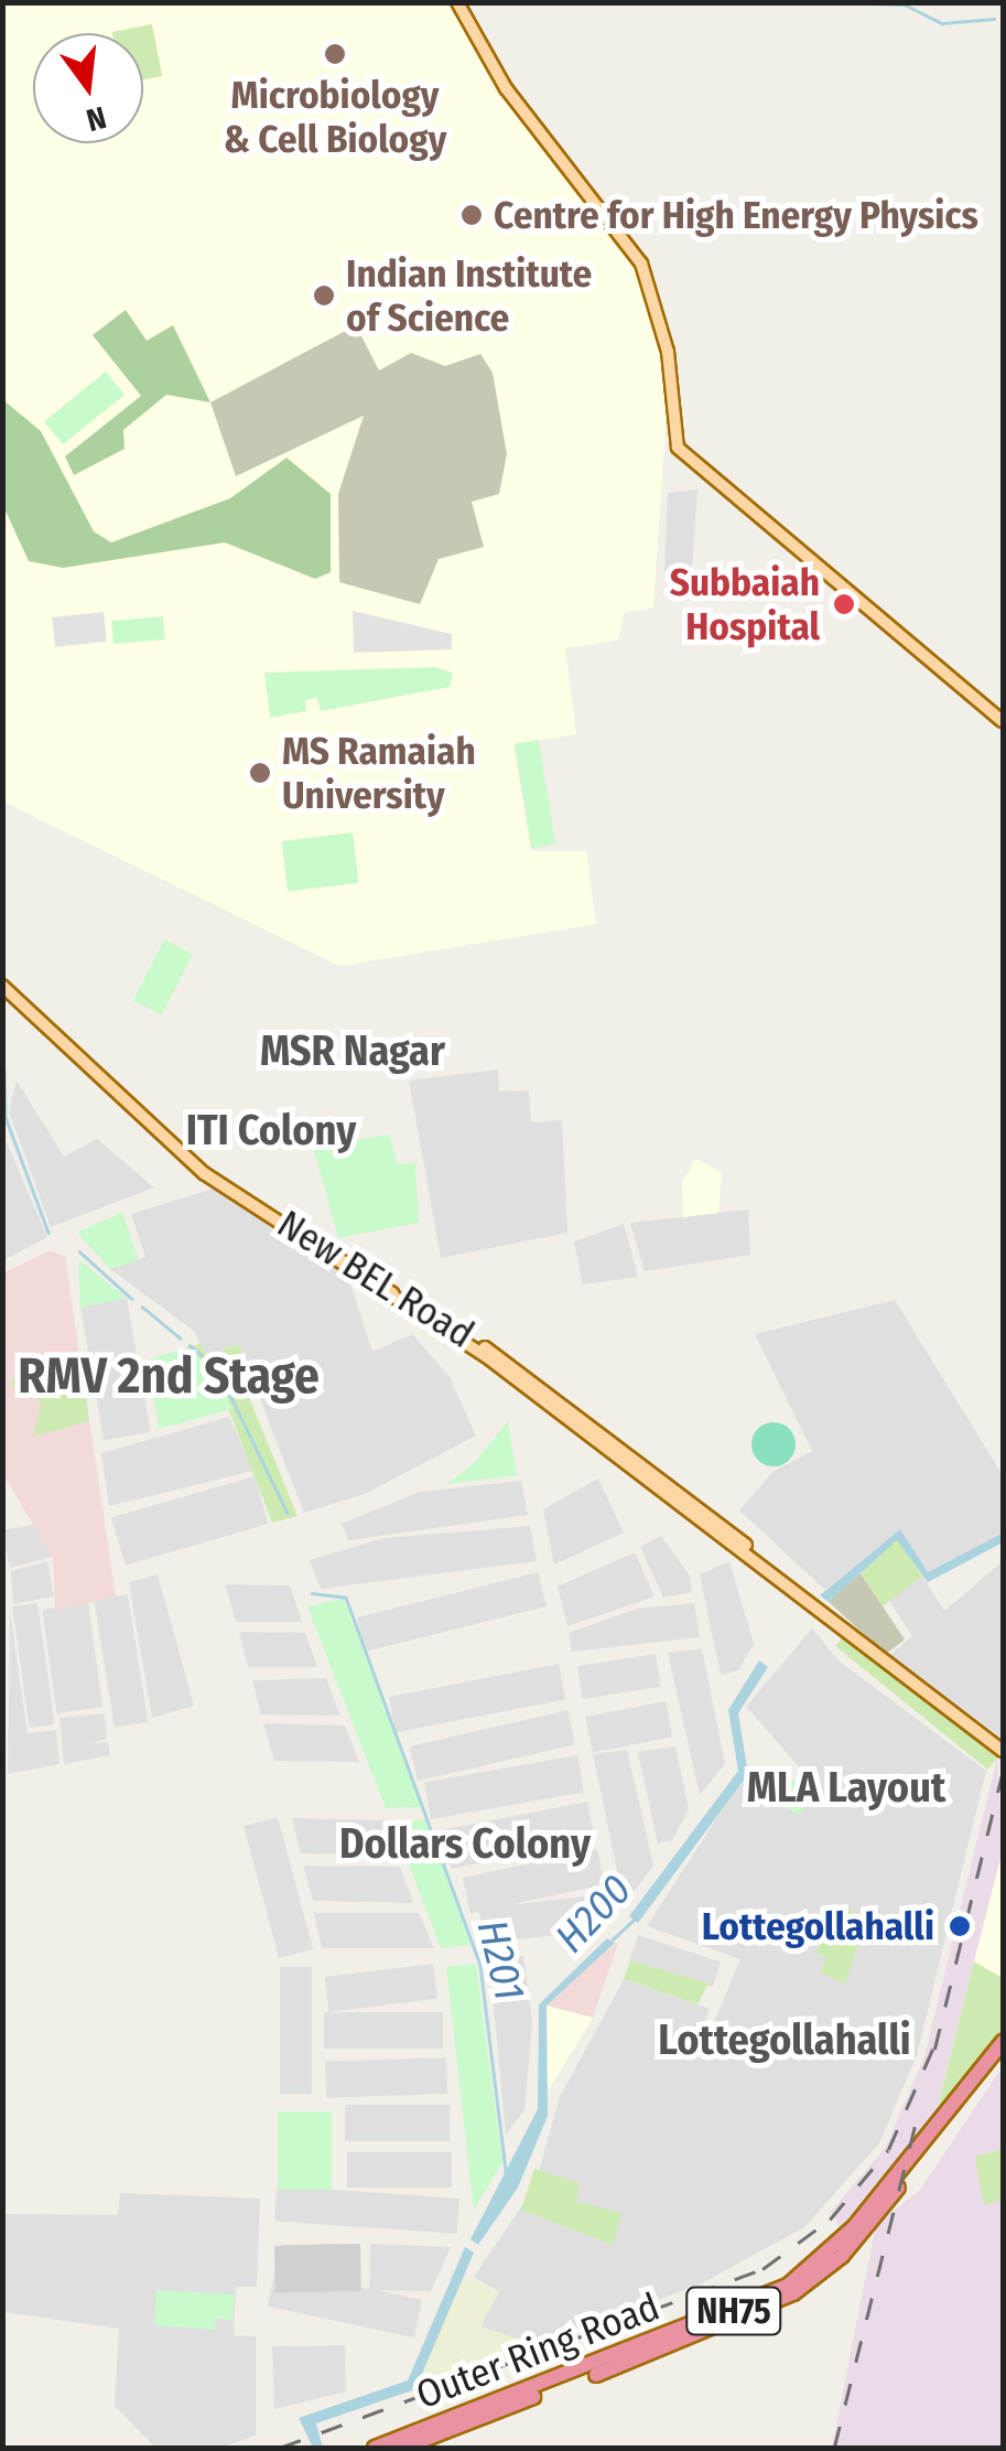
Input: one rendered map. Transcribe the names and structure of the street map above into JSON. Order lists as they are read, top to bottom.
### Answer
{
  "streets": {
    "highway": ["NH75", "Outer Ring Road"],
    "main road": ["New BEL Road"]
  },
  "districts": [
    "MSR Nagar",
    "ITI Colony",
    "RMV 2nd Stage",
    "MLA Layout",
    "Dollars Colony",
    "Lottegollahalli"
  ],
  "water": ["H200", "H201"],
  "places": [
    "Microbiology & Cell Biology",
    "Centre for High Energy Physics",
    "Indian Institute of Science",
    "Subbaiah Hospital",
    "MS Ramaiah University",
    "Lottegollahalli"
  ],
  "north": "bottom"
}
